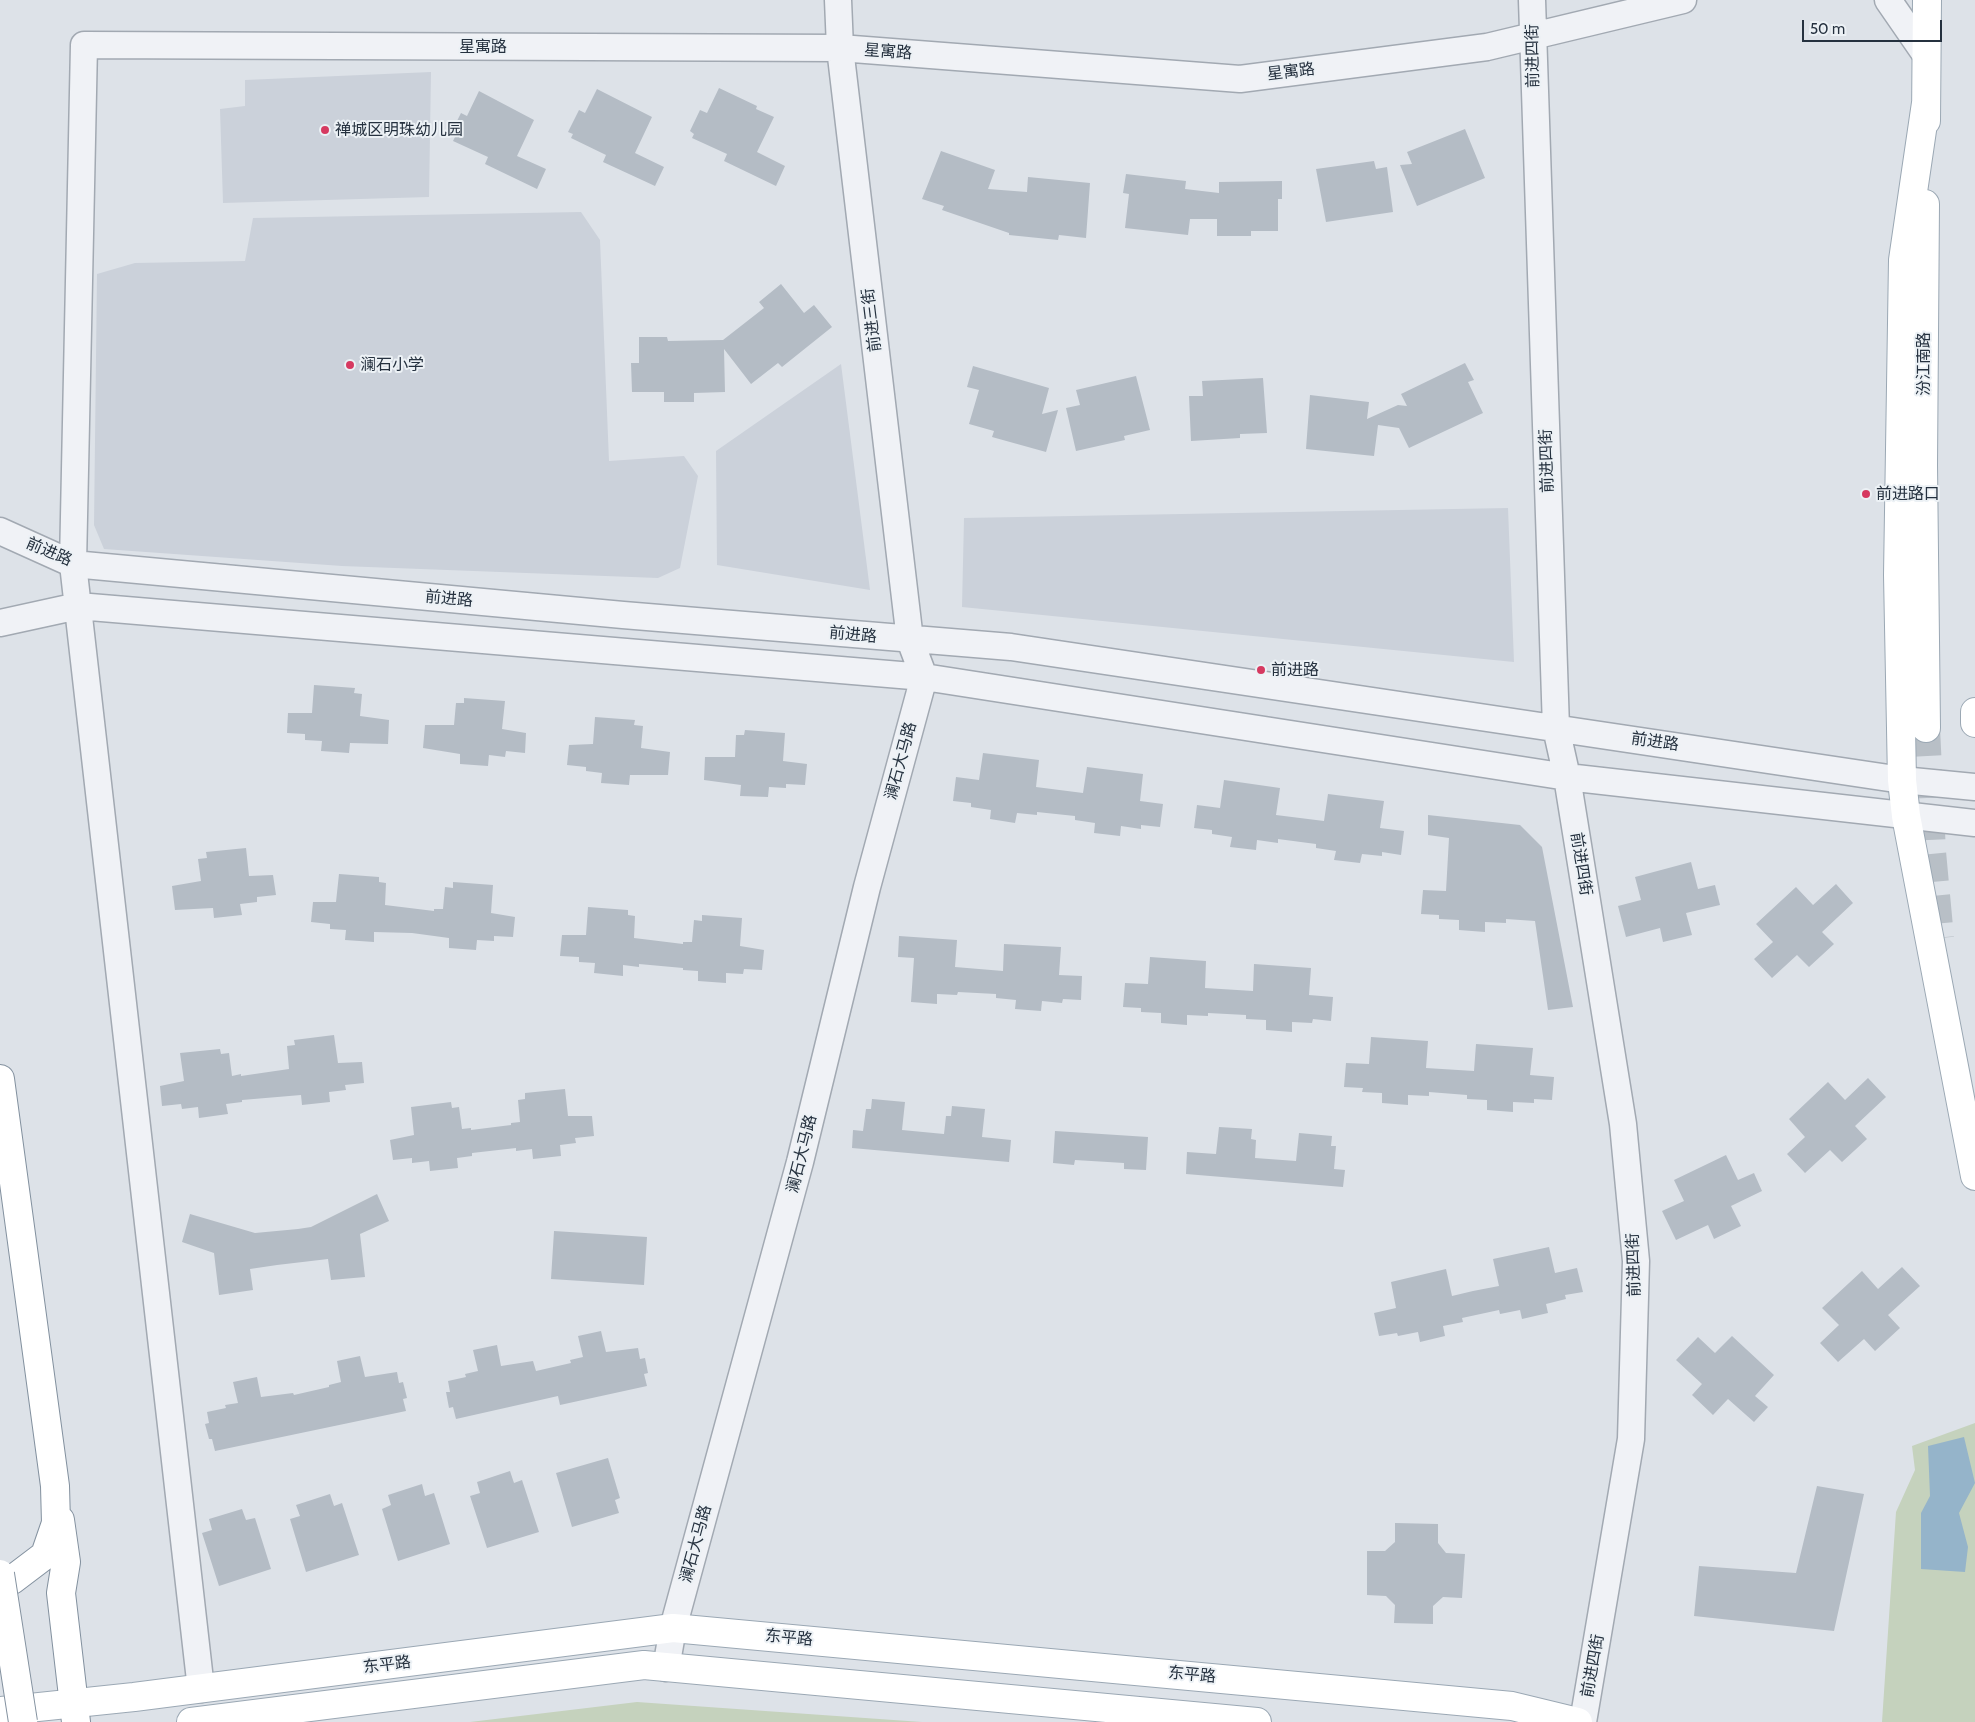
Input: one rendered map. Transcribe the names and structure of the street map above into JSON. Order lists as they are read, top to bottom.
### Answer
{
  "streets": {
    "main road": ["汾江南路", "东平路"],
    "street": [
      "星寓路",
      "前进四街",
      "前进三街",
      "前进路",
      "澜石大马路"
    ]
  },
  "crossings": [
    ["星寓路", "前进四街"],
    ["星寓路", "前进三街"],
    ["星寓路", "前进路"],
    ["前进四街", "前进路"],
    ["前进三街", "前进路"],
    ["澜石大马路", "东平路"]
  ],
  "places": [
    "禅城区明珠幼儿园",
    "澜石小学",
    "前进路口",
    "前进路"
  ],
  "scale_bar": "50 m"
}
